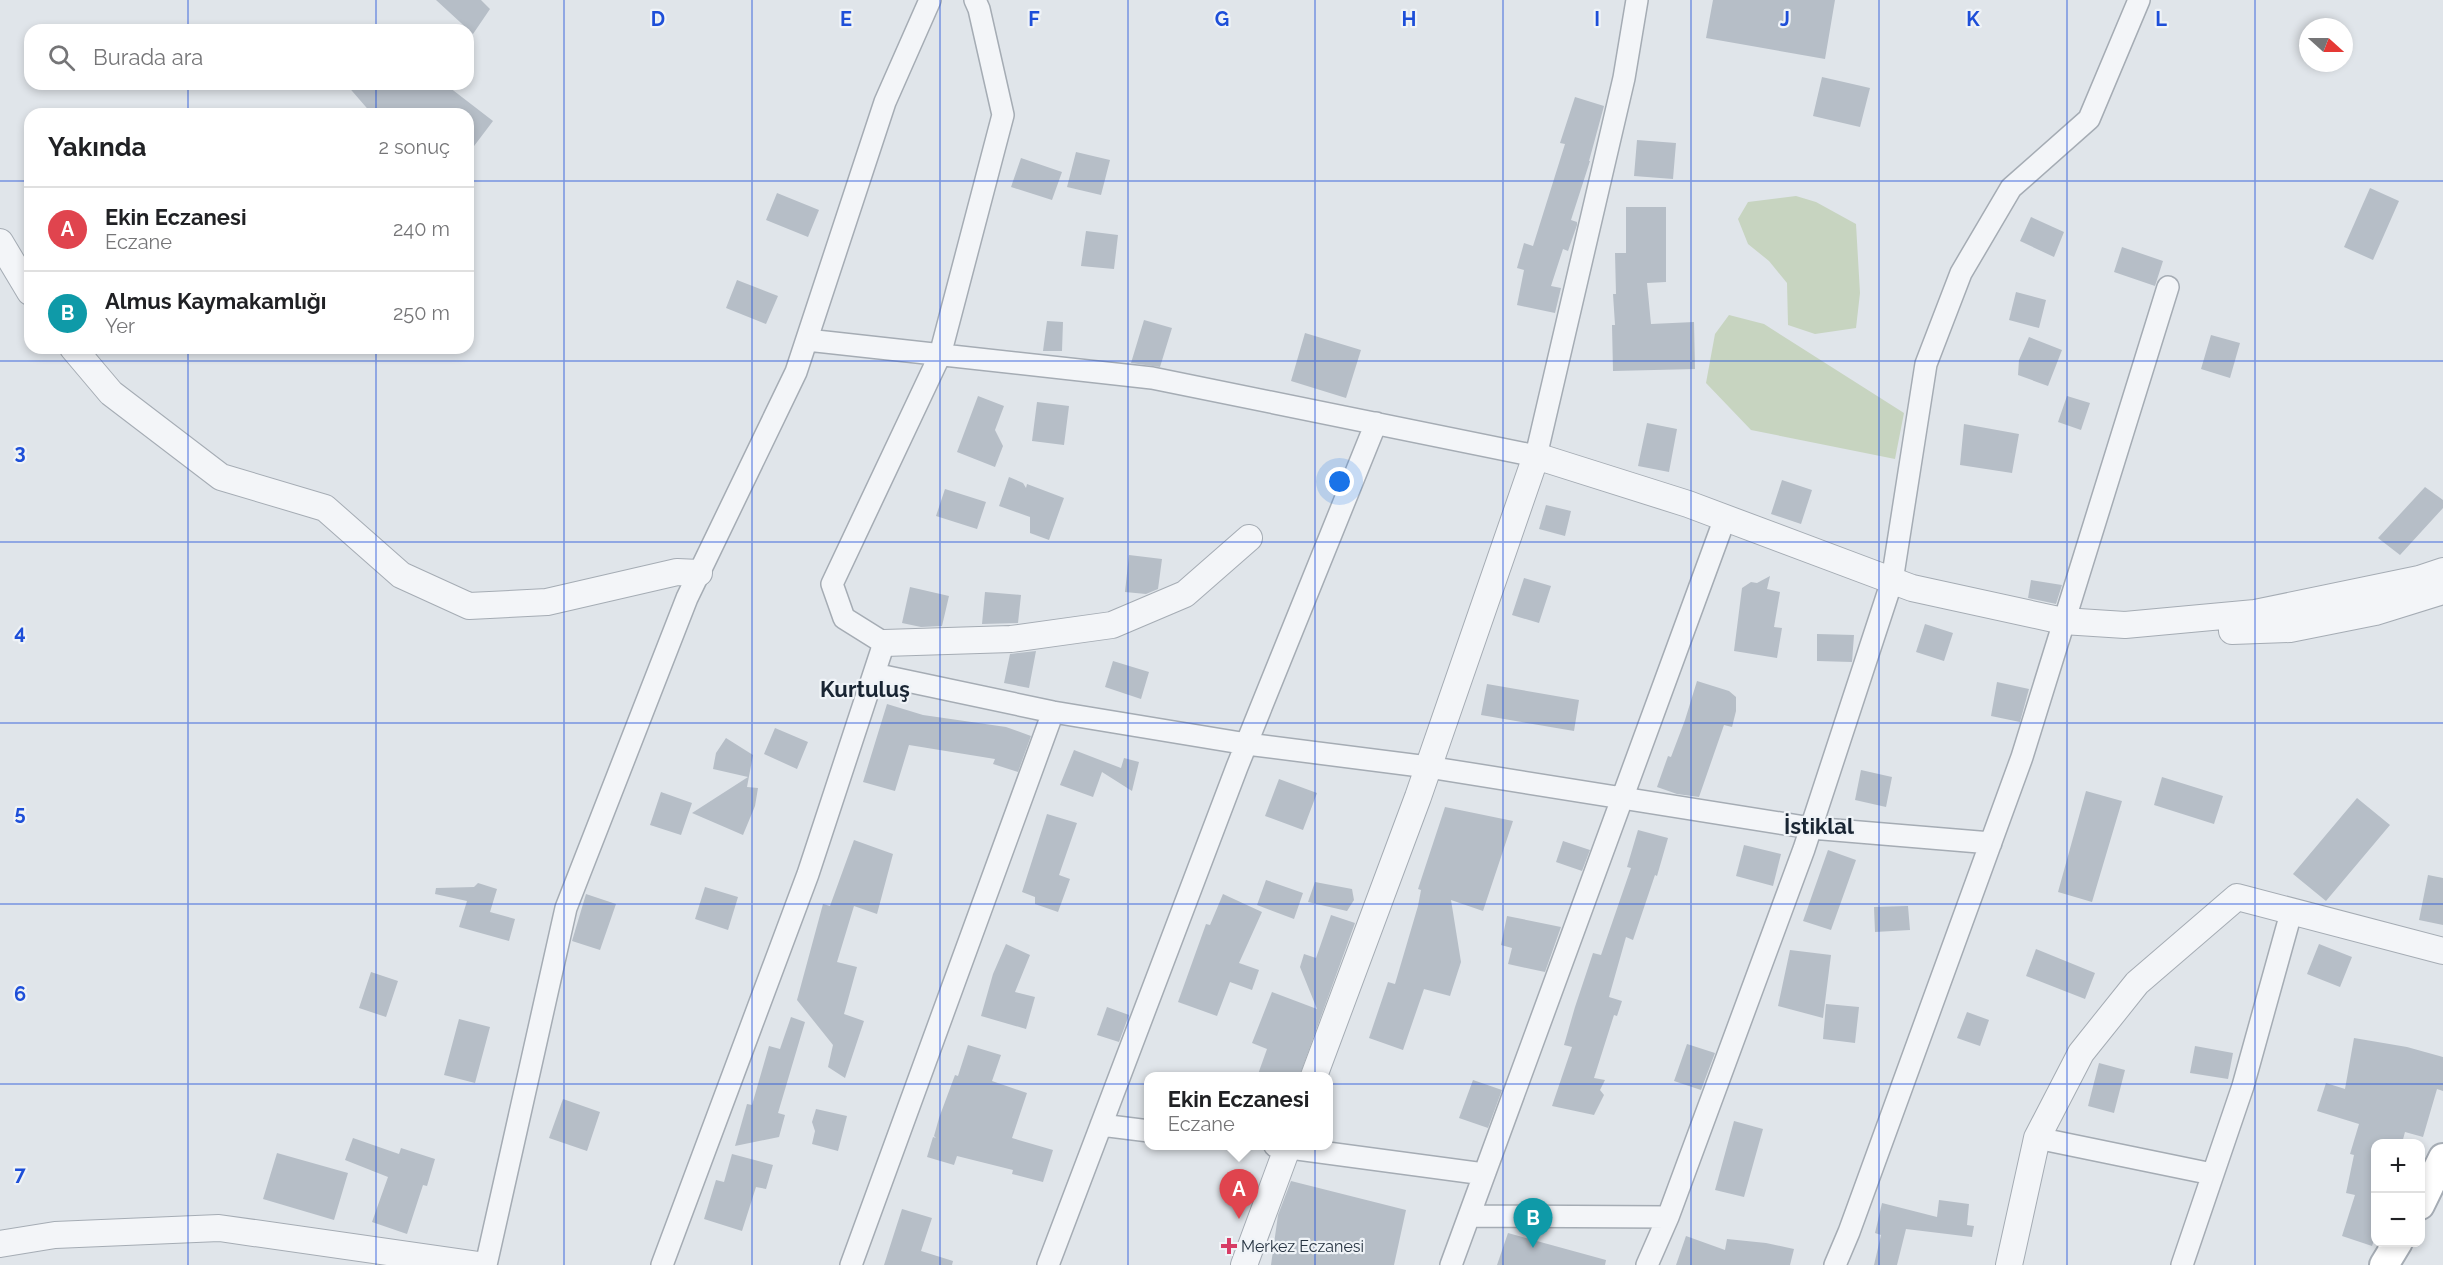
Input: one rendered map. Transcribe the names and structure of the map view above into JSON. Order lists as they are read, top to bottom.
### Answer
{
  "districts": ["Kurtuluş", "İstiklal"],
  "places": {
    "health": ["Merkez Eczanesi"]
  },
  "north": "right",
  "page": {
    "search": "Burada ara",
    "heading": ["Yakında", "2 sonuç"],
    "list": [
      {
        "mark": "A",
        "name": "Ekin Eczanesi",
        "note": "Eczane",
        "value": "240 m"
      },
      {
        "mark": "B",
        "name": "Almus Kaymakamlığı",
        "note": "Yer",
        "value": "250 m"
      }
    ],
    "popup": ["Ekin Eczanesi", "Eczane"],
    "map_buttons": ["+", "−"],
    "pins": ["A", "B"]
  },
  "grid": {
    "columns": [
      "D",
      "E",
      "F",
      "G",
      "H",
      "I",
      "J",
      "K",
      "L"
    ],
    "rows": [
      "3",
      "4",
      "5",
      "6",
      "7"
    ]
  }
}
